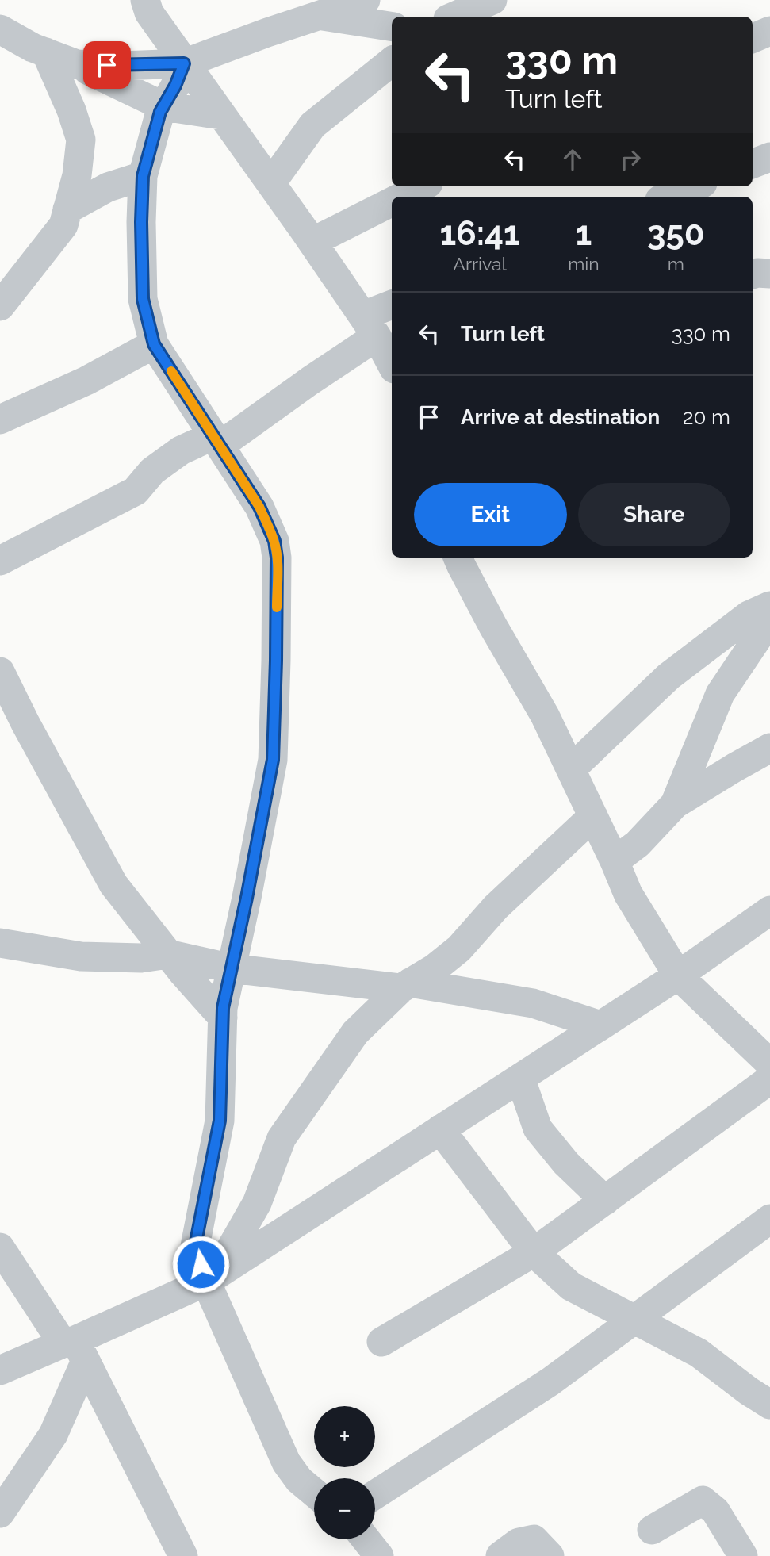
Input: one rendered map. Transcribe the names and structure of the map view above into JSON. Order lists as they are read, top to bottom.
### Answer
{
  "page": {
    "turn": ["330 m", "Turn left"],
    "eta": [
      "16:41",
      "Arrival",
      "1",
      "min",
      "350",
      "m"
    ],
    "list": [
      {
        "name": "Turn left",
        "value": "330 m"
      },
      {
        "name": "Arrive at destination",
        "value": "20 m"
      }
    ],
    "buttons": ["Exit", "Share"],
    "map_buttons": ["+", "−"]
  }
}
